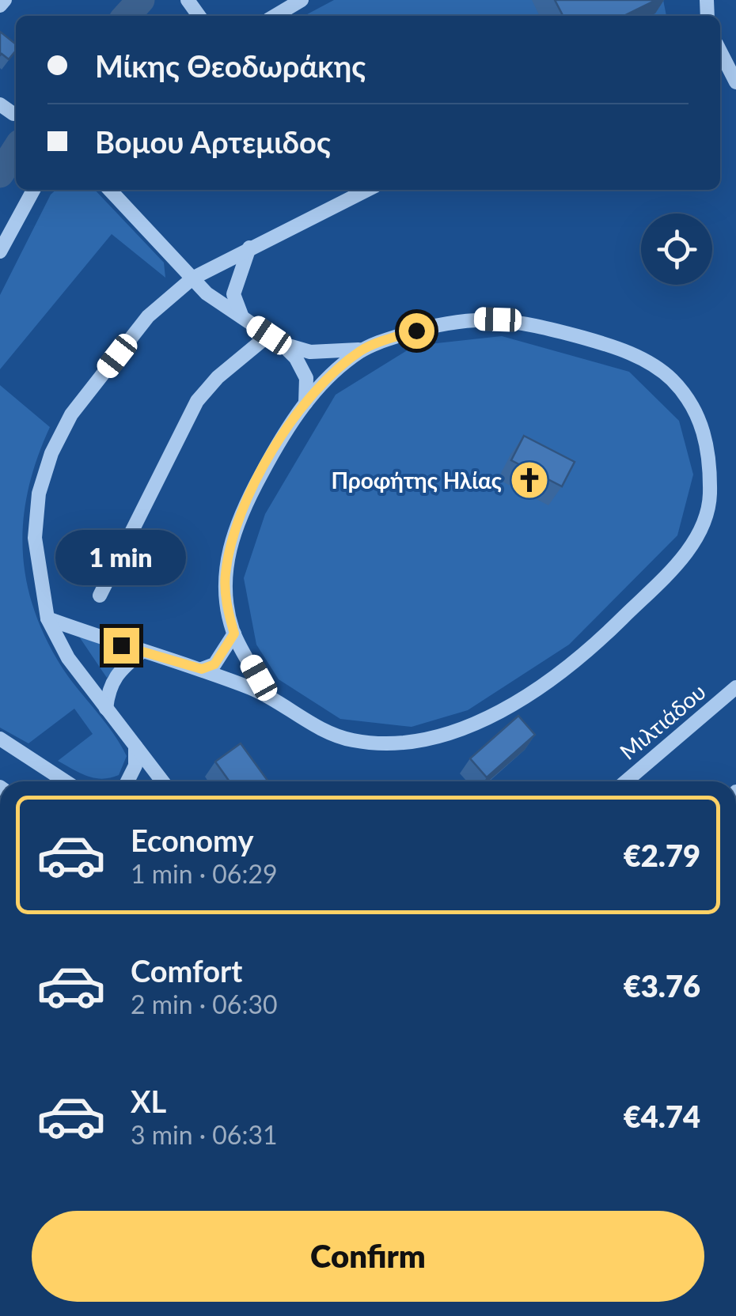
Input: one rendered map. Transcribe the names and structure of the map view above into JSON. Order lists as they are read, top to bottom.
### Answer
{
  "streets": {
    "street": ["Μιλτιάδου"]
  },
  "places": {
    "church": ["Προφήτης Ηλίας"]
  },
  "page": {
    "banner": ["Μίκης Θεοδωράκης", "Βομου Αρτεμιδος"],
    "bubble": "1 min",
    "list": [
      {
        "name": "Economy",
        "note": "1 min · 06:29",
        "value": "€2.79"
      },
      {
        "name": "Comfort",
        "note": "2 min · 06:30",
        "value": "€3.76"
      },
      {
        "name": "XL",
        "note": "3 min · 06:31",
        "value": "€4.74"
      }
    ],
    "buttons": "Confirm"
  }
}
